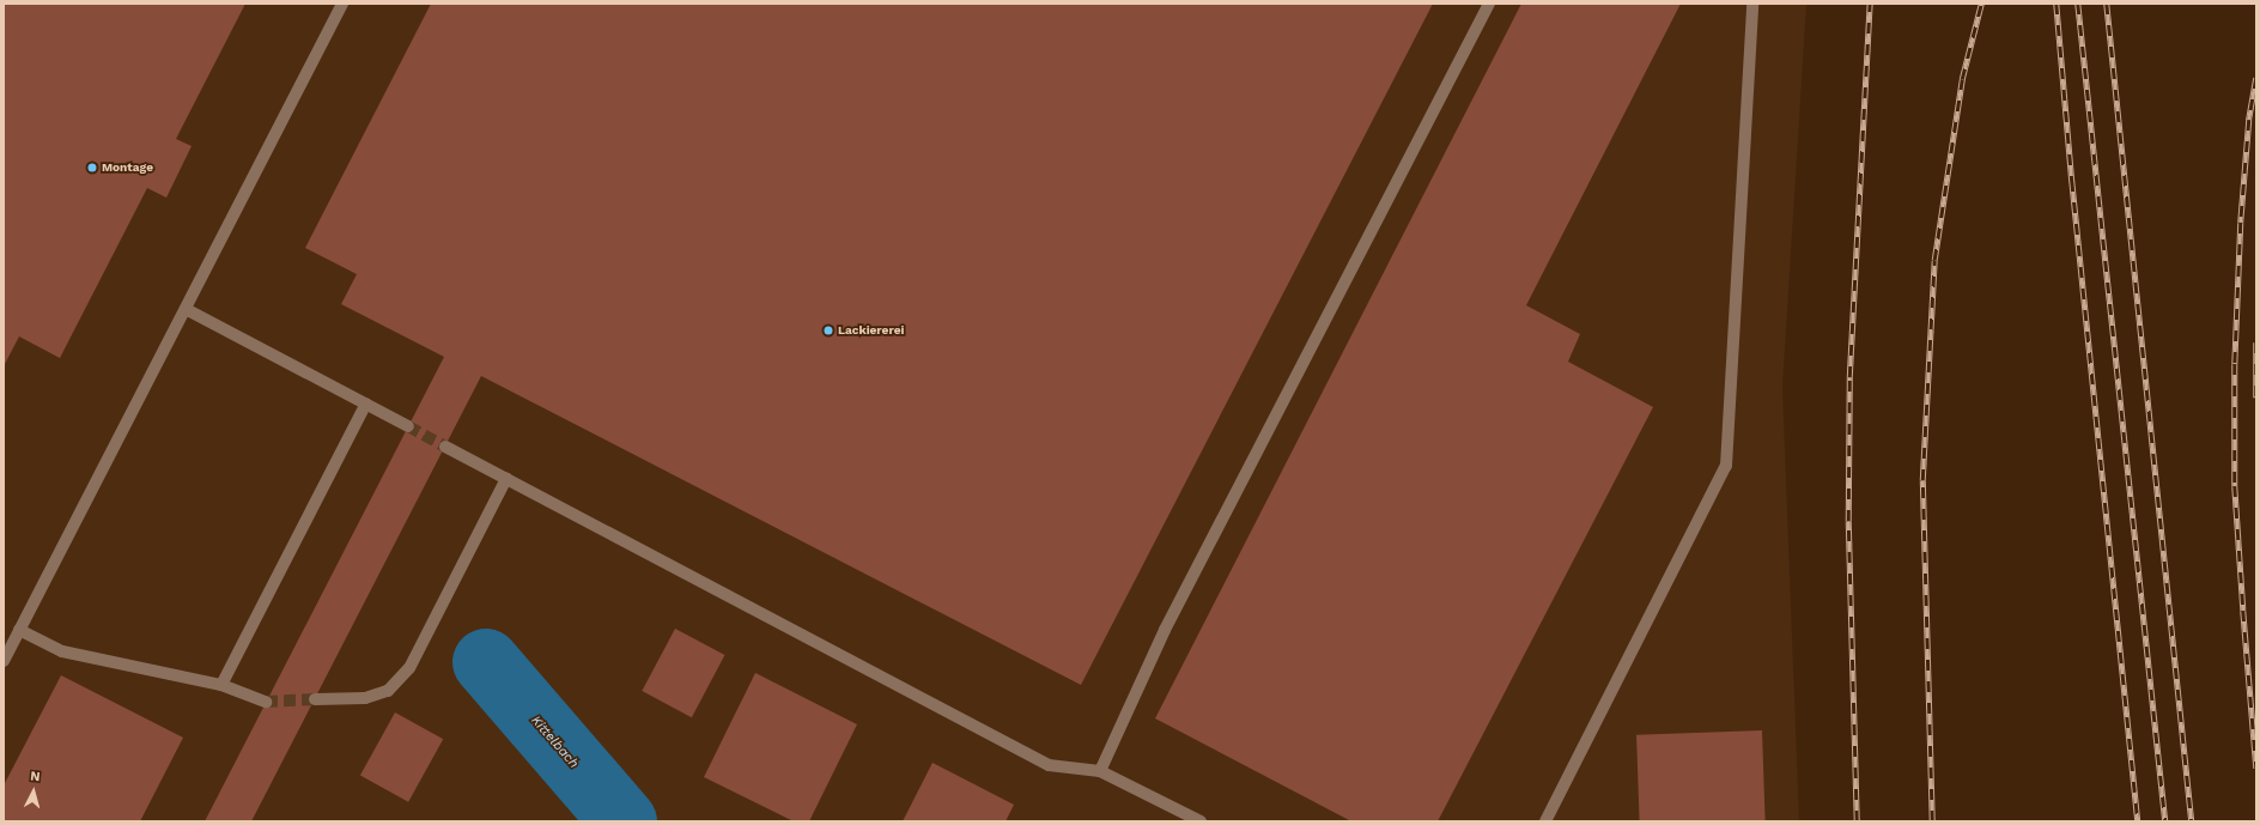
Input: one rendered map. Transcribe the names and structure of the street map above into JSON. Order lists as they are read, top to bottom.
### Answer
{
  "water": ["Kittelbach"],
  "places": ["Montage", "Lackiererei"],
  "north": "top"
}
